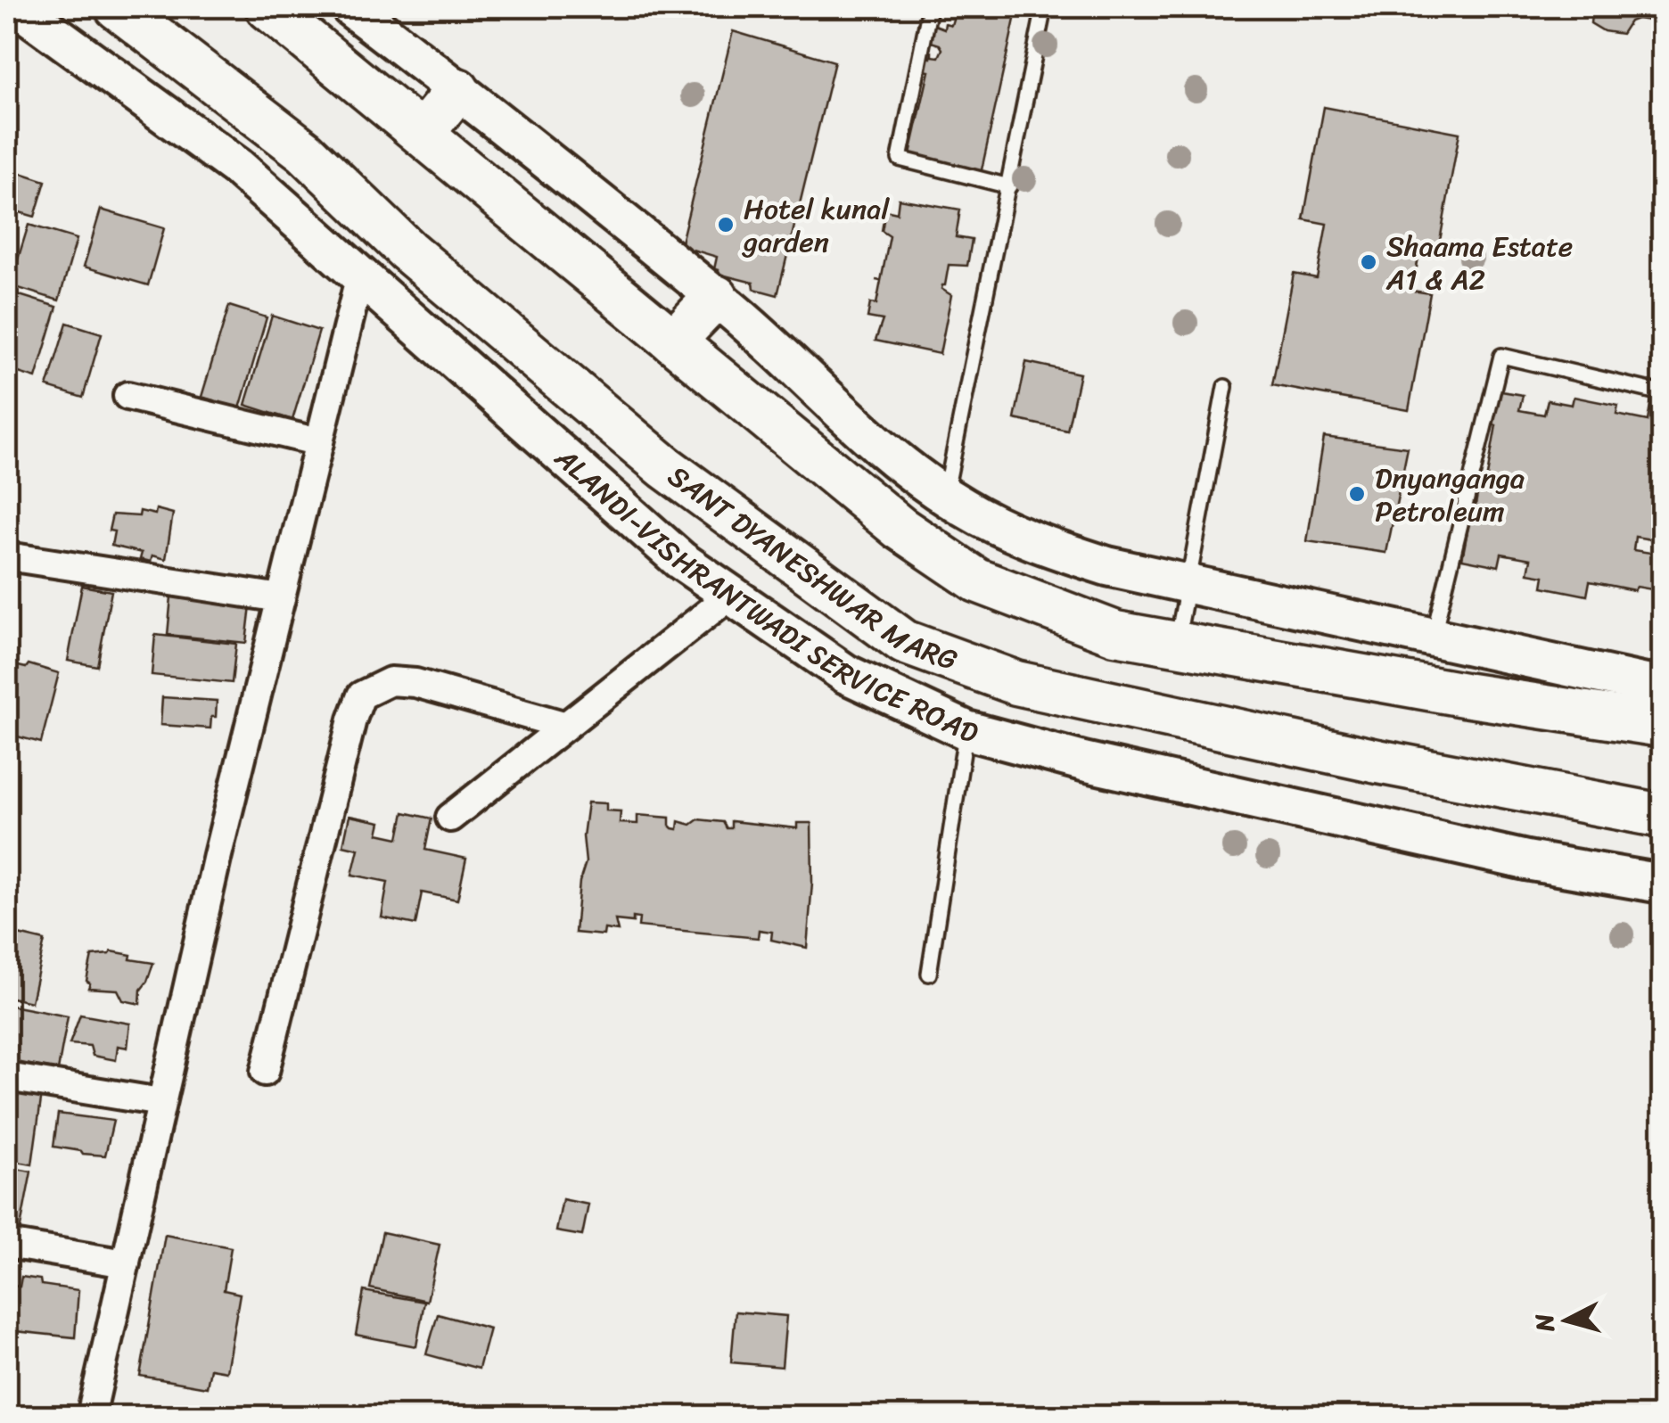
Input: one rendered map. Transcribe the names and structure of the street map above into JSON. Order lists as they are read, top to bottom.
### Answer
{
  "streets": {
    "main road": ["SANT DYANESHWAR MARG"],
    "street": ["ALANDI-VISHRANTWADI SERVICE ROAD"]
  },
  "places": ["Hotel kunal garden", "Shaama Estate A1 & A2", "Dnyanganga Petroleum"],
  "north": "left"
}
